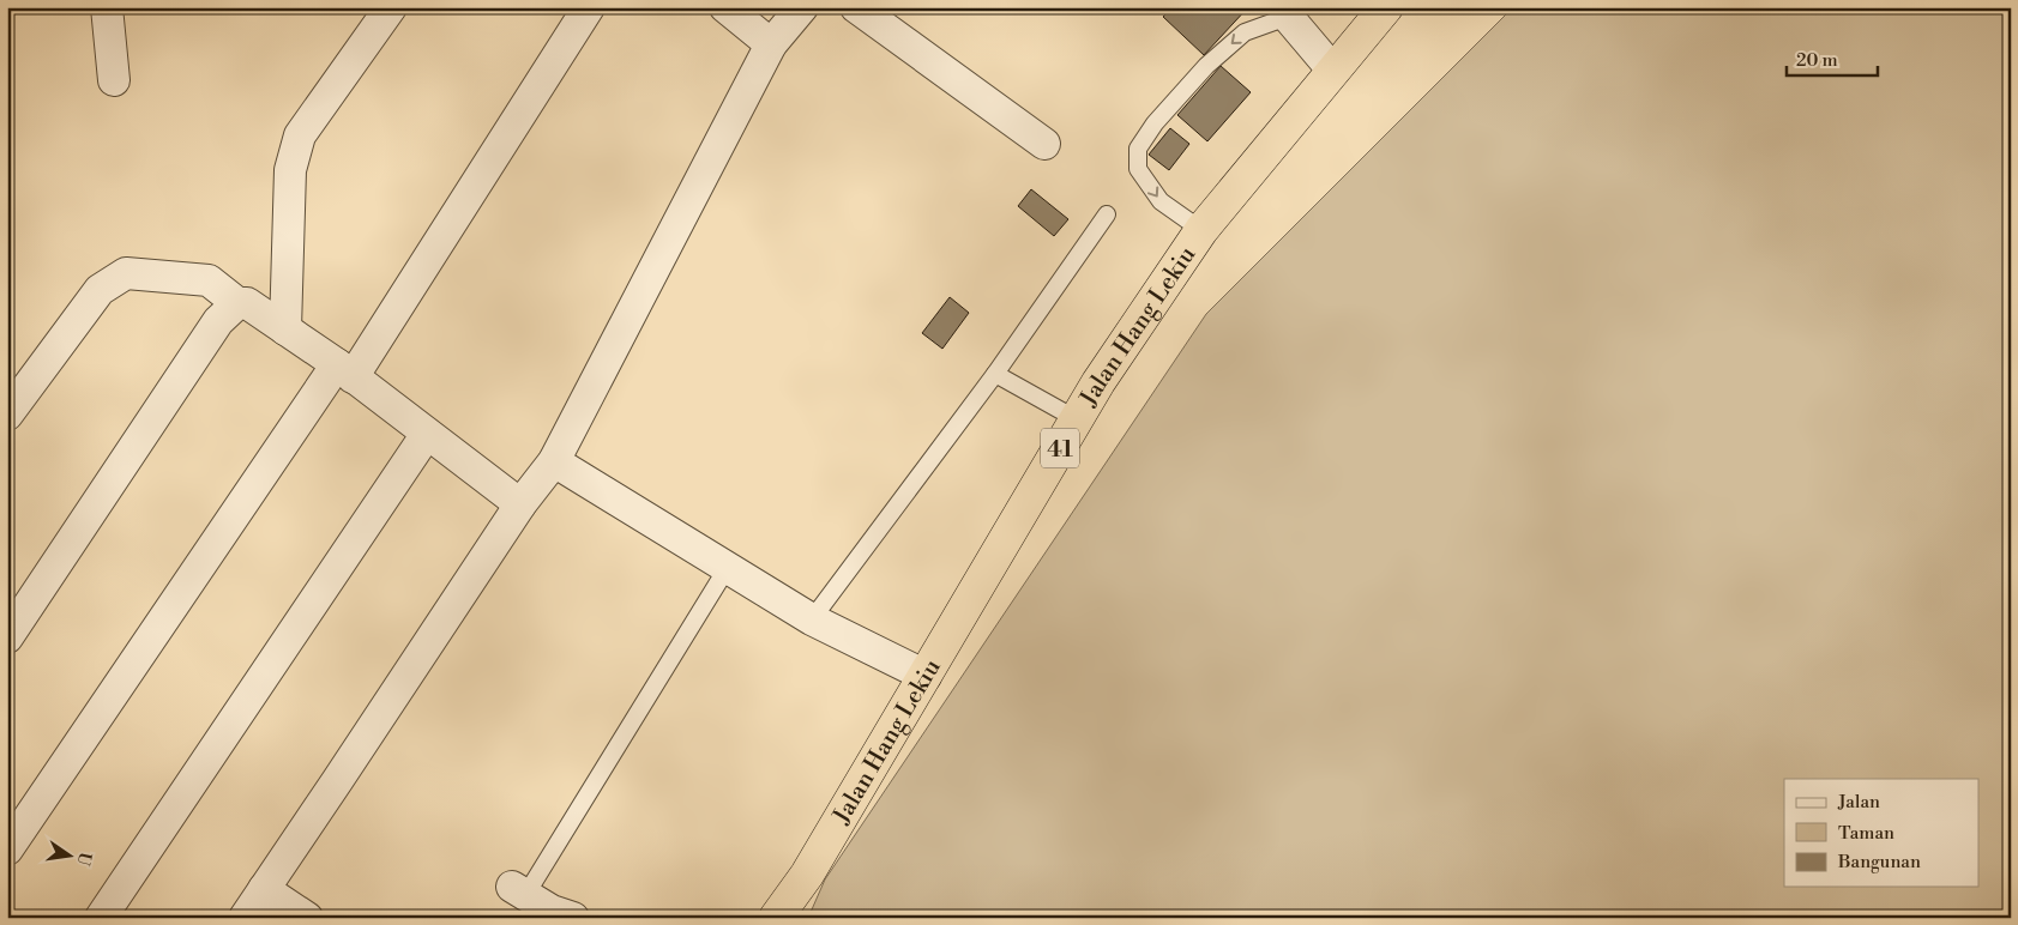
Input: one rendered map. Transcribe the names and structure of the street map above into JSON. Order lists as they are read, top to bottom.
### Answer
{
  "streets": {
    "highway": ["Jalan Hang Lekiu", "41"]
  },
  "legend": ["Jalan", "Taman", "Bangunan"],
  "scale_bar": "20 m",
  "north": "right"
}
